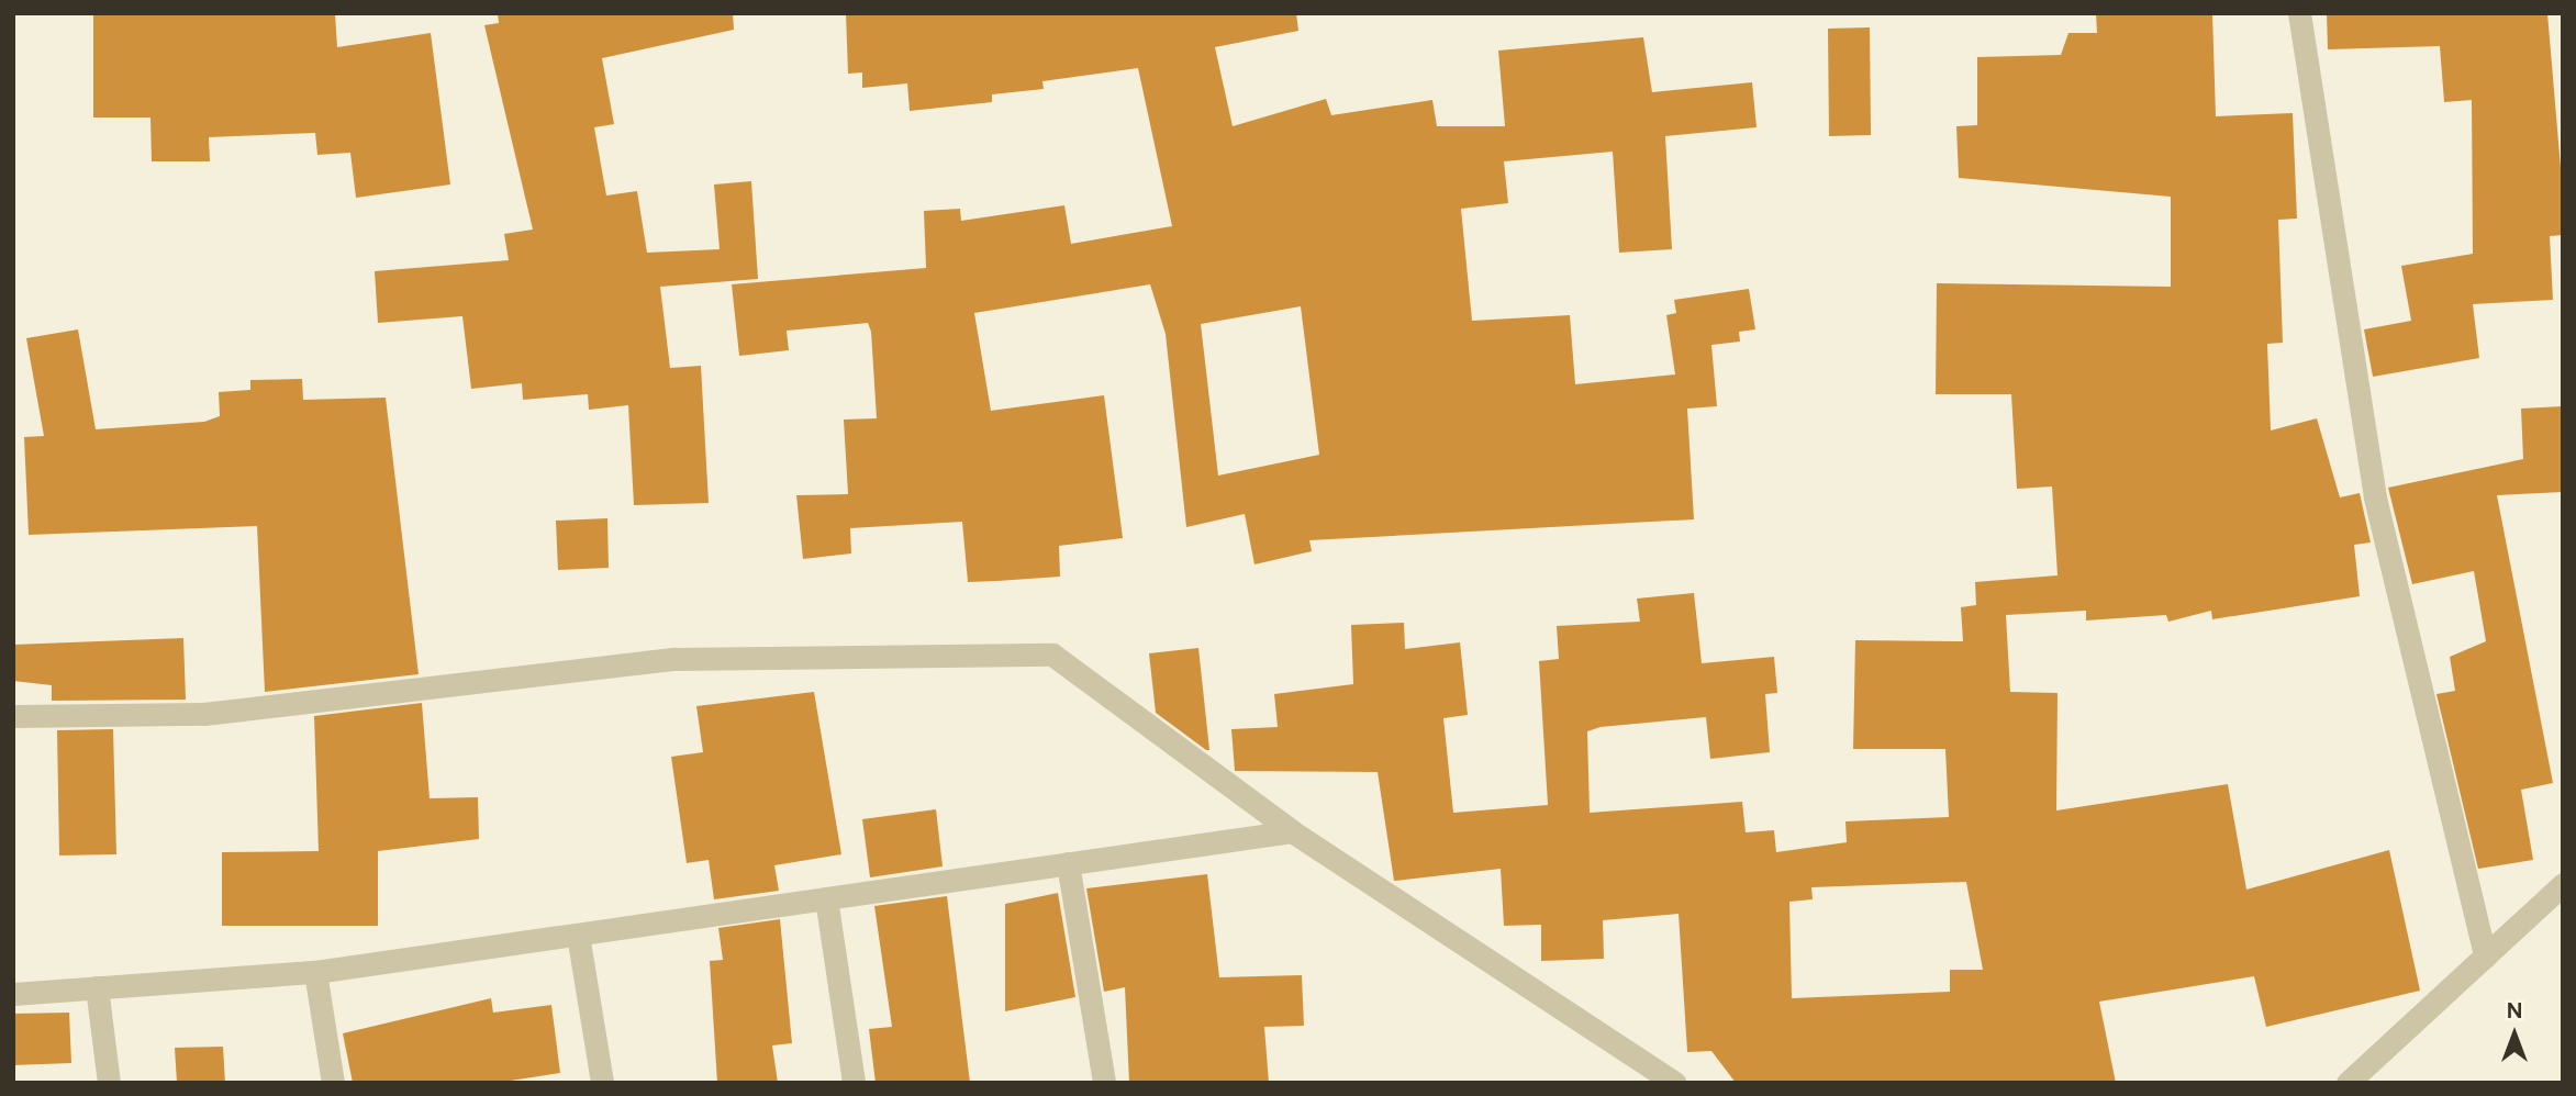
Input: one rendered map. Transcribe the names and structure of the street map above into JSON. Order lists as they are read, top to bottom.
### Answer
{
  "north": "top"
}
